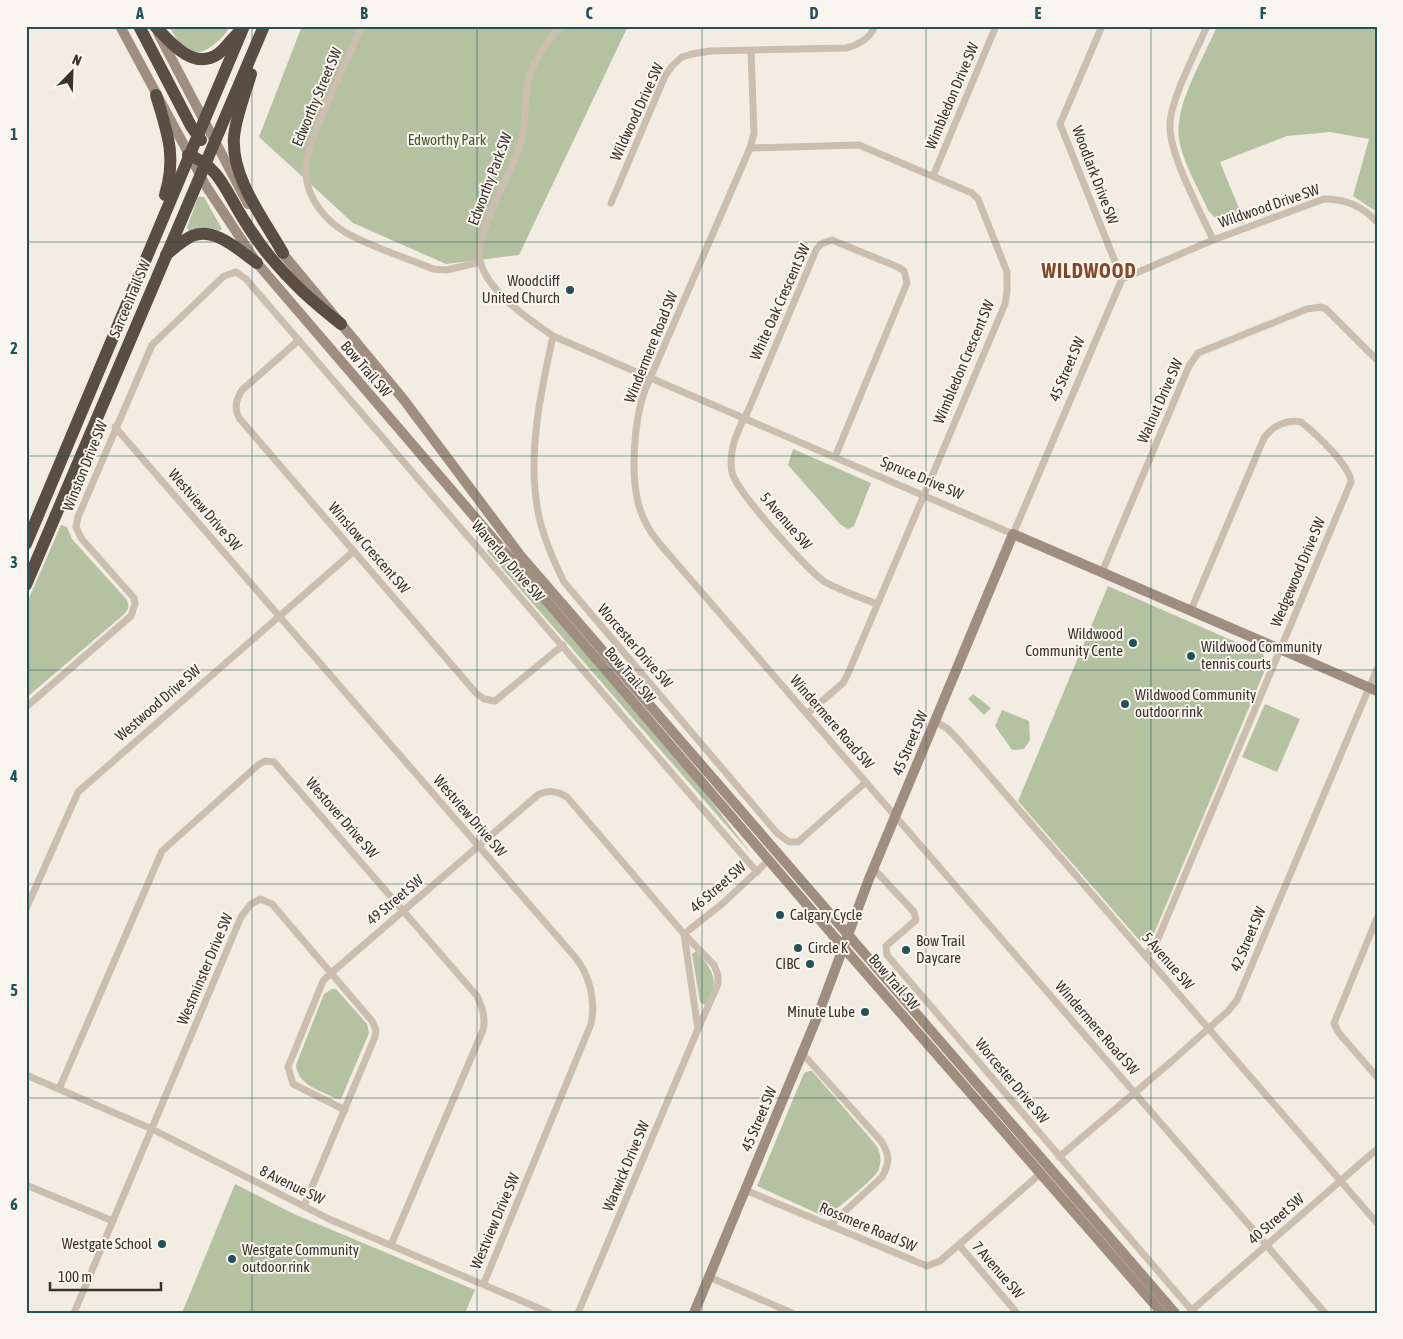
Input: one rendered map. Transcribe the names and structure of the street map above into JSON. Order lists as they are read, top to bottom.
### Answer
{
  "streets": {
    "highway": ["Sarcee Trail SW"],
    "main road": ["Bow Trail SW", "45 Street SW", "Spruce Drive SW"],
    "street": [
      "Wimbledon Drive SW",
      "Edworthy Street SW",
      "Wildwood Drive SW",
      "Woodlark Drive SW",
      "Edworthy Park SW",
      "White Oak Crescent SW",
      "Windermere Road SW",
      "Wimbledon Crescent SW",
      "Walnut Drive SW",
      "Winston Drive SW",
      "Westview Drive SW",
      "5 Avenue SW",
      "Winslow Crescent SW",
      "Waverley Drive SW",
      "Wedgewood Drive SW",
      "Worcester Drive SW",
      "Westwood Drive SW",
      "Westover Drive SW",
      "46 Street SW",
      "49 Street SW",
      "42 Street SW",
      "Westminster Drive SW",
      "Warwick Drive SW",
      "8 Avenue SW",
      "40 Street SW",
      "Rossmere Road SW",
      "7 Avenue SW"
    ]
  },
  "crossings": [
    ["Wimbledon Drive SW", "Wimbledon Crescent SW"],
    ["Edworthy Street SW", "Edworthy Park SW"],
    ["Edworthy Street SW", "Spruce Drive SW"],
    ["Wildwood Drive SW", "Windermere Road SW"],
    ["Woodlark Drive SW", "45 Street SW"],
    ["Edworthy Park SW", "Spruce Drive SW"],
    ["Sarcee Trail SW", "Bow Trail SW"],
    ["White Oak Crescent SW", "Spruce Drive SW"],
    ["White Oak Crescent SW", "5 Avenue SW"],
    ["Windermere Road SW", "Wimbledon Crescent SW"],
    ["Windermere Road SW", "45 Street SW"],
    ["Windermere Road SW", "Spruce Drive SW"],
    ["Windermere Road SW", "Worcester Drive SW"],
    ["Windermere Road SW", "42 Street SW"],
    ["Windermere Road SW", "40 Street SW"],
    ["Wimbledon Crescent SW", "Spruce Drive SW"],
    ["Wimbledon Crescent SW", "5 Avenue SW"],
    ["Bow Trail SW", "45 Street SW"],
    ["Bow Trail SW", "46 Street SW"],
    ["Bow Trail SW", "Rossmere Road SW"],
    ["45 Street SW", "Spruce Drive SW"],
    ["45 Street SW", "5 Avenue SW"],
    ["45 Street SW", "Worcester Drive SW"],
    ["45 Street SW", "Rossmere Road SW"],
    ["Walnut Drive SW", "Spruce Drive SW"],
    ["Winston Drive SW", "Westview Drive SW"],
    ["Winston Drive SW", "Waverley Drive SW"],
    ["Spruce Drive SW", "5 Avenue SW"],
    ["Spruce Drive SW", "Wedgewood Drive SW"],
    ["Spruce Drive SW", "Worcester Drive SW"],
    ["Spruce Drive SW", "42 Street SW"],
    ["Westview Drive SW", "Westwood Drive SW"],
    ["Westview Drive SW", "49 Street SW"],
    ["Westview Drive SW", "Warwick Drive SW"],
    ["Westview Drive SW", "8 Avenue SW"],
    ["5 Avenue SW", "Wedgewood Drive SW"],
    ["5 Avenue SW", "42 Street SW"],
    ["5 Avenue SW", "40 Street SW"],
    ["Winslow Crescent SW", "Waverley Drive SW"],
    ["Winslow Crescent SW", "Westwood Drive SW"],
    ["Waverley Drive SW", "46 Street SW"],
    ["Worcester Drive SW", "42 Street SW"],
    ["Worcester Drive SW", "40 Street SW"],
    ["Westover Drive SW", "49 Street SW"],
    ["Westover Drive SW", "8 Avenue SW"],
    ["46 Street SW", "Warwick Drive SW"],
    ["49 Street SW", "Westminster Drive SW"],
    ["49 Street SW", "Warwick Drive SW"],
    ["Westminster Drive SW", "8 Avenue SW"],
    ["Rossmere Road SW", "7 Avenue SW"]
  ],
  "districts": ["WILDWOOD"],
  "parks": ["Edworthy Park"],
  "places": [
    "Woodcliff United Church",
    "Wildwood Community Cente",
    "Wildwood Community tennis courts",
    "Wildwood Community outdoor rink",
    "Calgary Cycle",
    "Circle K",
    "Bow Trail Daycare",
    "CIBC",
    "Minute Lube",
    "Westgate School",
    "Westgate Community outdoor rink"
  ],
  "scale_bar": "100 m",
  "north": "top right",
  "grid": {
    "columns": [
      "A",
      "B",
      "C",
      "D",
      "E",
      "F"
    ],
    "rows": [
      "1",
      "2",
      "3",
      "4",
      "5",
      "6"
    ]
  }
}
